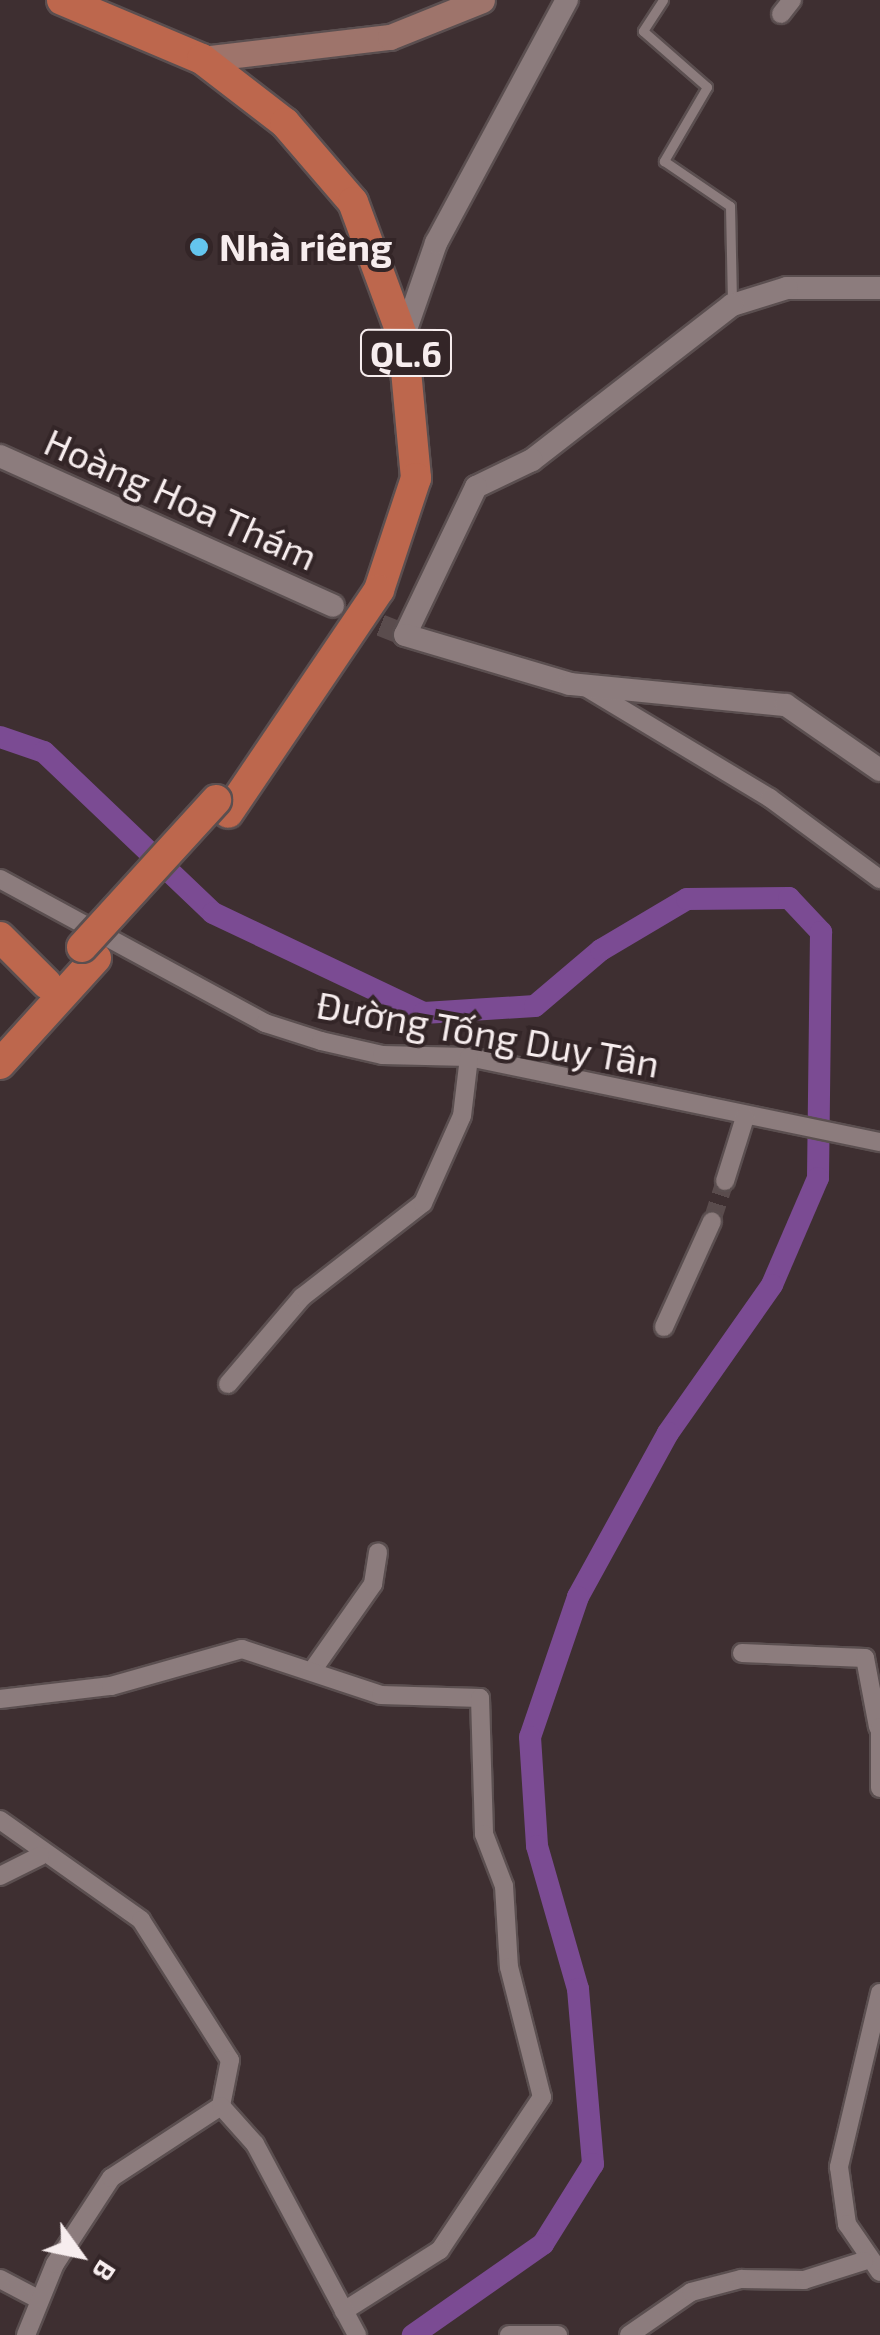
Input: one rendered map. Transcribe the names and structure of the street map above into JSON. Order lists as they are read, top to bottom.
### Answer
{
  "streets": {
    "highway": ["QL.6"],
    "street": ["Hoàng Hoa Thám", "Đường Tống Duy Tân"]
  },
  "places": ["Nhà riêng"],
  "north": "bottom right"
}
